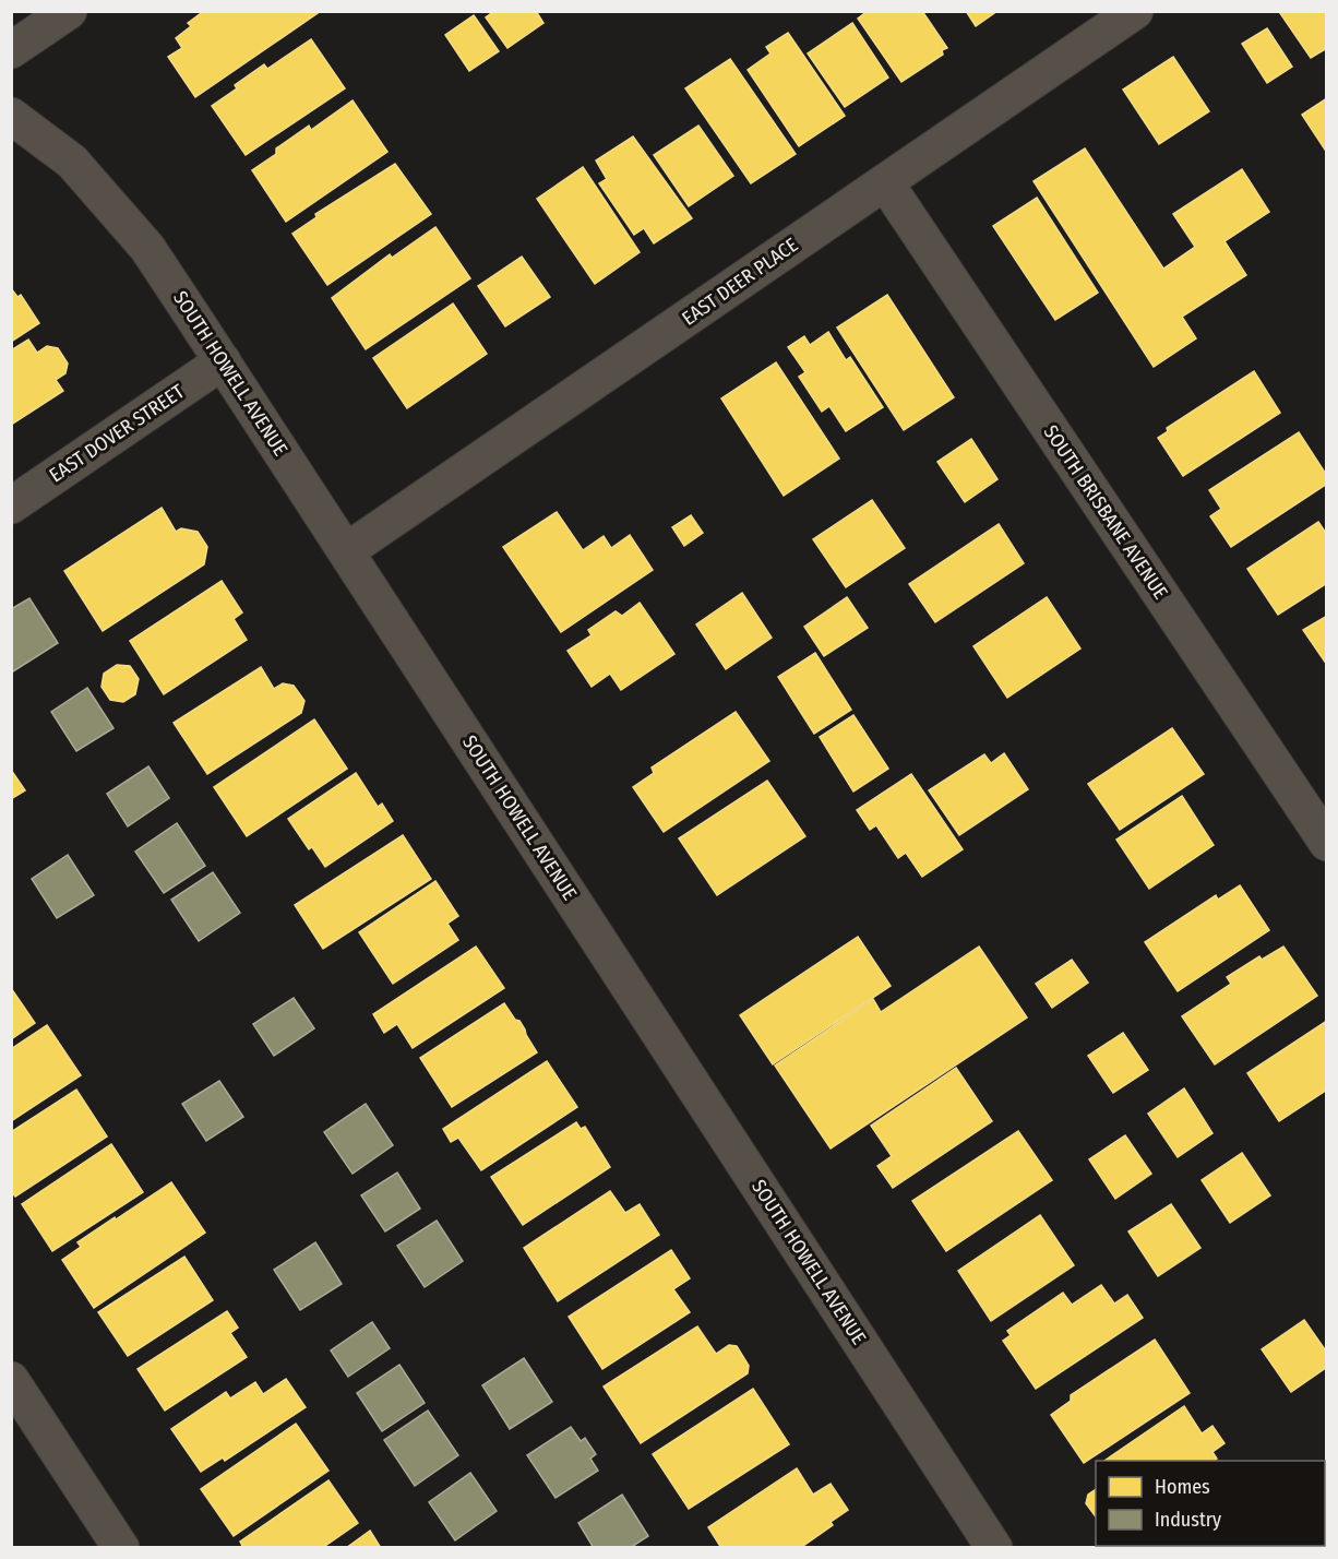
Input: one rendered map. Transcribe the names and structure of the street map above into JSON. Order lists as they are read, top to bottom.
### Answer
{
  "streets": {
    "street": [
      "EAST DEER PLACE",
      "SOUTH HOWELL AVENUE",
      "EAST DOVER STREET",
      "SOUTH BRISBANE AVENUE"
    ]
  },
  "crossings": [
    ["EAST DEER PLACE", "SOUTH HOWELL AVENUE"],
    ["EAST DEER PLACE", "SOUTH BRISBANE AVENUE"],
    ["SOUTH HOWELL AVENUE", "EAST DOVER STREET"]
  ],
  "legend": ["Homes", "Industry"]
}
